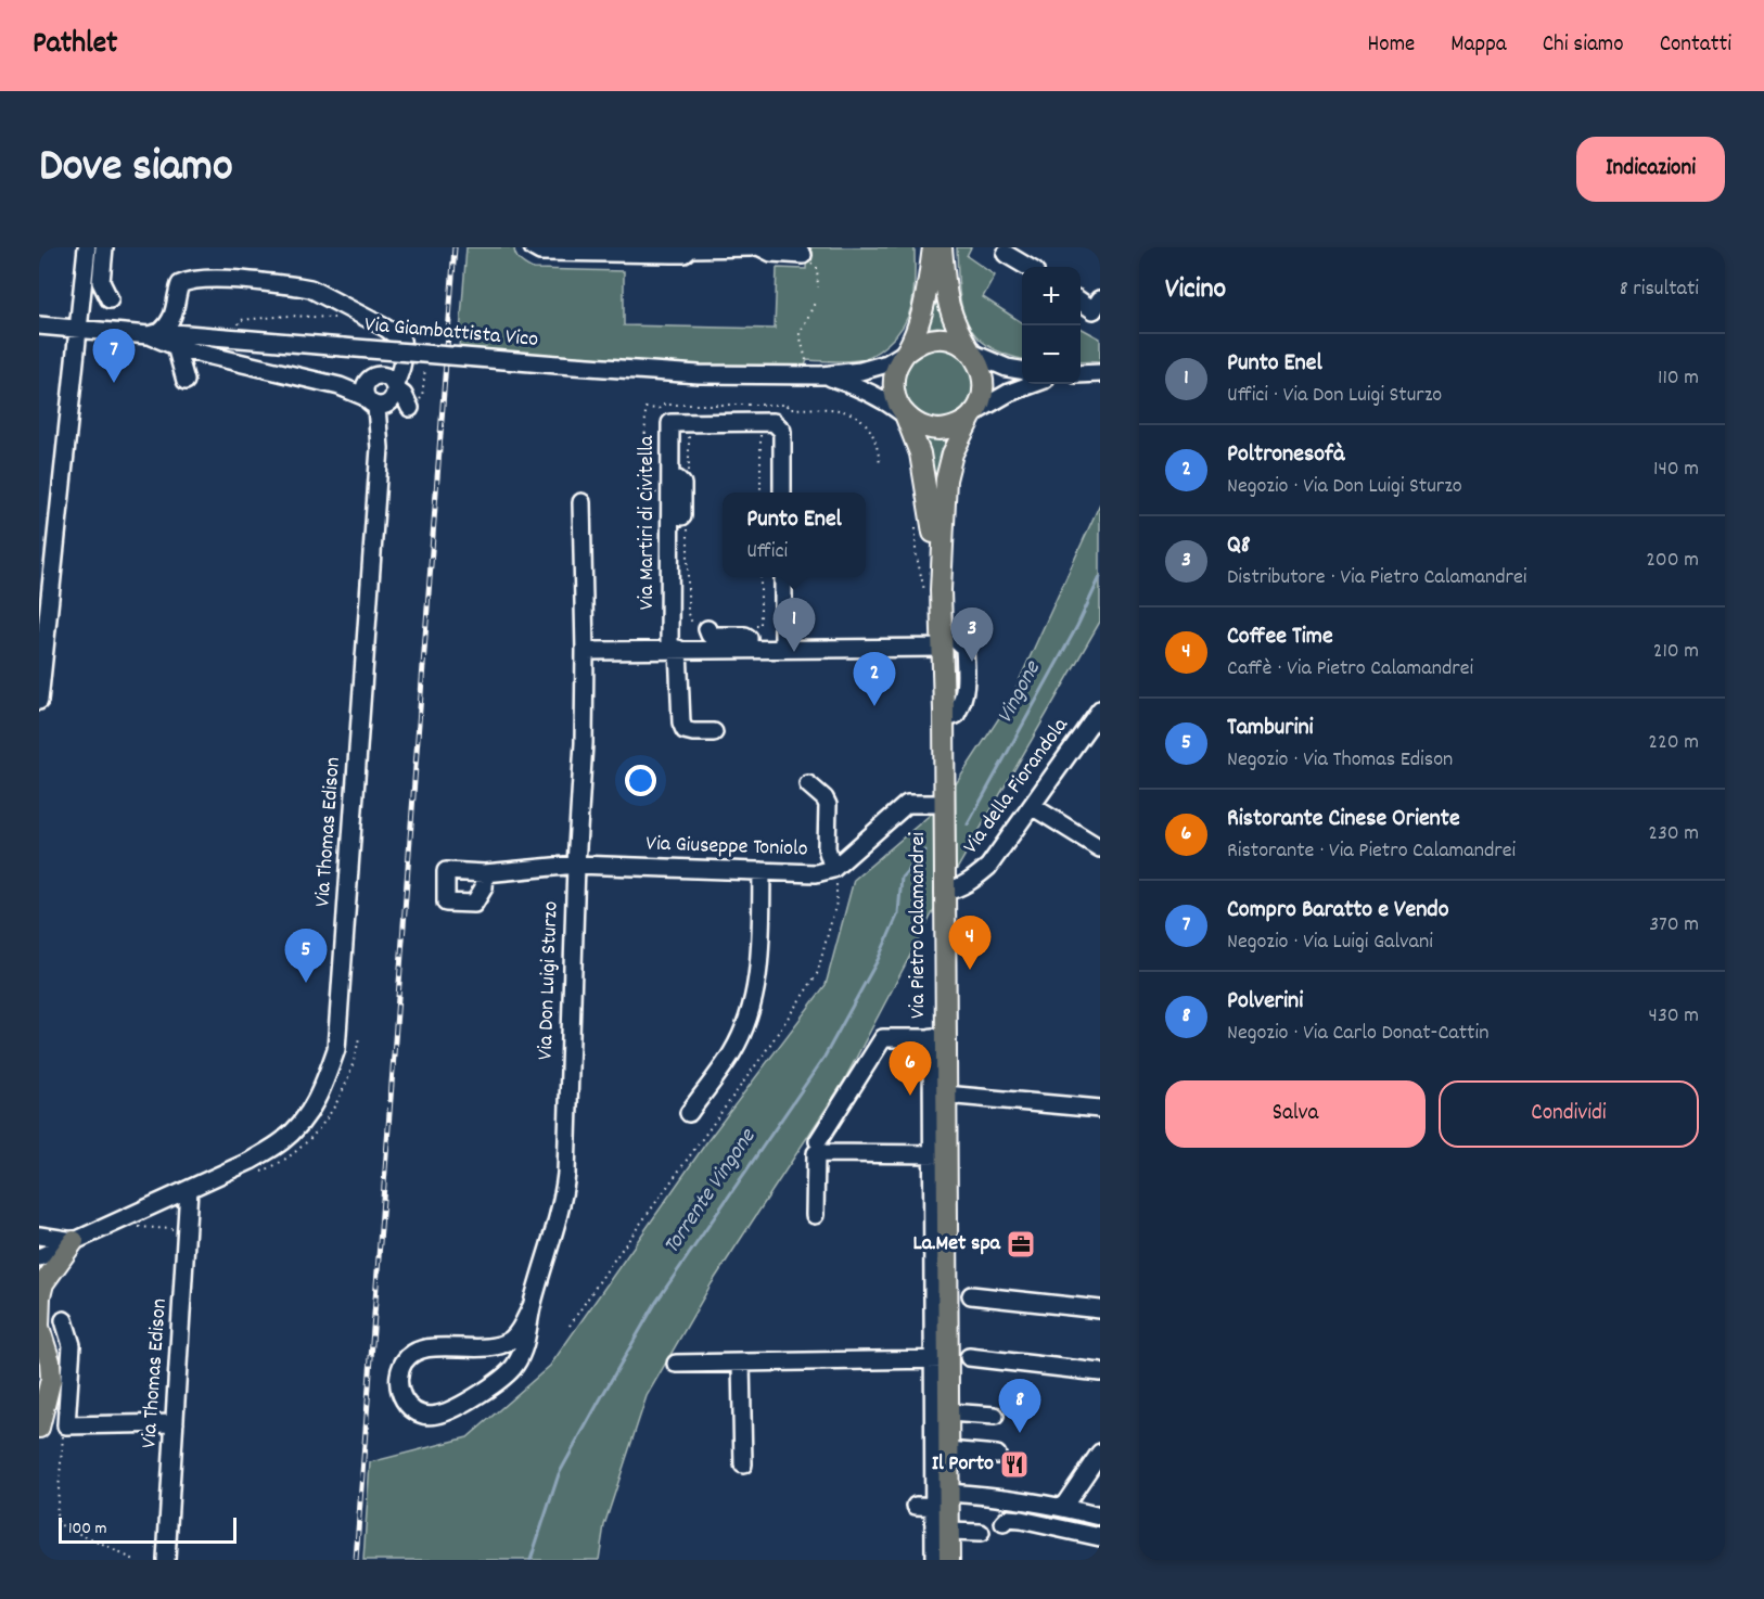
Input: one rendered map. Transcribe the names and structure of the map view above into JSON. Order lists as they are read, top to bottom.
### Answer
{
  "streets": {
    "main road": ["Via Pietro Calamandrei"],
    "street": [
      "Via Giambattista Vico",
      "Via Martiri di Civitella",
      "Via della Fiorandola",
      "Via Thomas Edison",
      "Via Giuseppe Toniolo",
      "Via Don Luigi Sturzo"
    ]
  },
  "crossings": [
    ["Via della Fiorandola", "Via Pietro Calamandrei"],
    ["Via Giuseppe Toniolo", "Via Pietro Calamandrei"],
    ["Via Giuseppe Toniolo", "Via Don Luigi Sturzo"]
  ],
  "water": ["Vingone", "Torrente Vingone"],
  "places": {
    "office": ["La.Met spa"],
    "restaurant": ["Il Porto"]
  },
  "scale_bar": "100 m",
  "page": {
    "header": "Pathlet",
    "nav": [
      "Home",
      "Mappa",
      "Chi siamo",
      "Contatti"
    ],
    "title": "Dove siamo",
    "buttons": [
      "Indicazioni",
      ["Salva", "Condividi"]
    ],
    "heading": ["Vicino", "8 risultati"],
    "map_buttons": ["+", "−"],
    "pins": [
      "7",
      "1",
      "3",
      "2",
      "4",
      "5",
      "6",
      "8"
    ],
    "list": [
      {
        "mark": "1",
        "name": "Punto Enel",
        "note": "Uffici · Via Don Luigi Sturzo",
        "value": "110 m"
      },
      {
        "mark": "2",
        "name": "Poltronesofà",
        "note": "Negozio · Via Don Luigi Sturzo",
        "value": "140 m"
      },
      {
        "mark": "3",
        "name": "Q8",
        "note": "Distributore · Via Pietro Calamandrei",
        "value": "200 m"
      },
      {
        "mark": "4",
        "name": "Coffee Time",
        "note": "Caffè · Via Pietro Calamandrei",
        "value": "210 m"
      },
      {
        "mark": "5",
        "name": "Tamburini",
        "note": "Negozio · Via Thomas Edison",
        "value": "220 m"
      },
      {
        "mark": "6",
        "name": "Ristorante Cinese Oriente",
        "note": "Ristorante · Via Pietro Calamandrei",
        "value": "230 m"
      },
      {
        "mark": "7",
        "name": "Compro Baratto e Vendo",
        "note": "Negozio · Via Luigi Galvani",
        "value": "370 m"
      },
      {
        "mark": "8",
        "name": "Polverini",
        "note": "Negozio · Via Carlo Donat-Cattin",
        "value": "430 m"
      }
    ],
    "popup": ["Punto Enel", "Uffici"],
    "scale": "100 m"
  }
}
